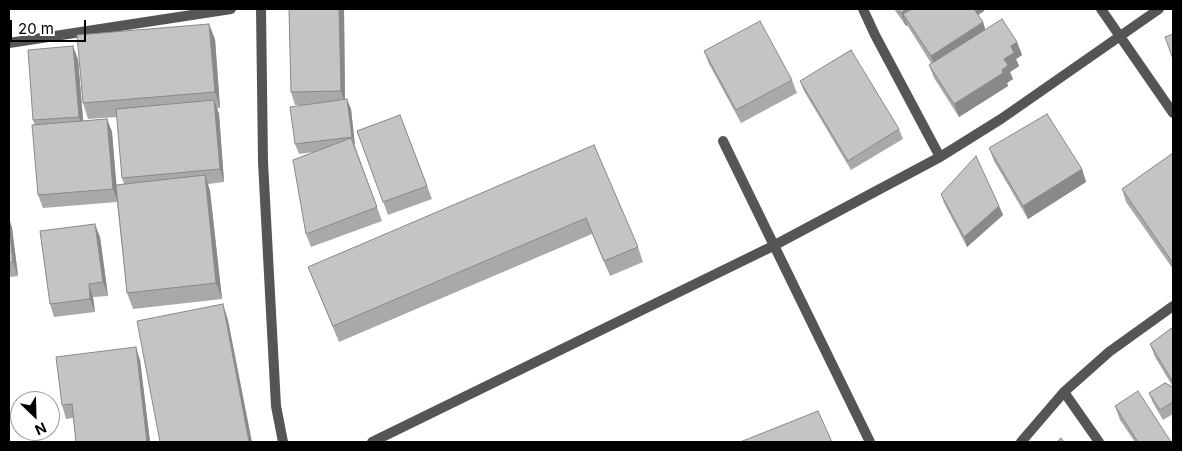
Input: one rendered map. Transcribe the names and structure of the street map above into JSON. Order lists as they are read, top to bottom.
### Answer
{
  "scale_bar": "20 m",
  "north": "bottom right"
}
